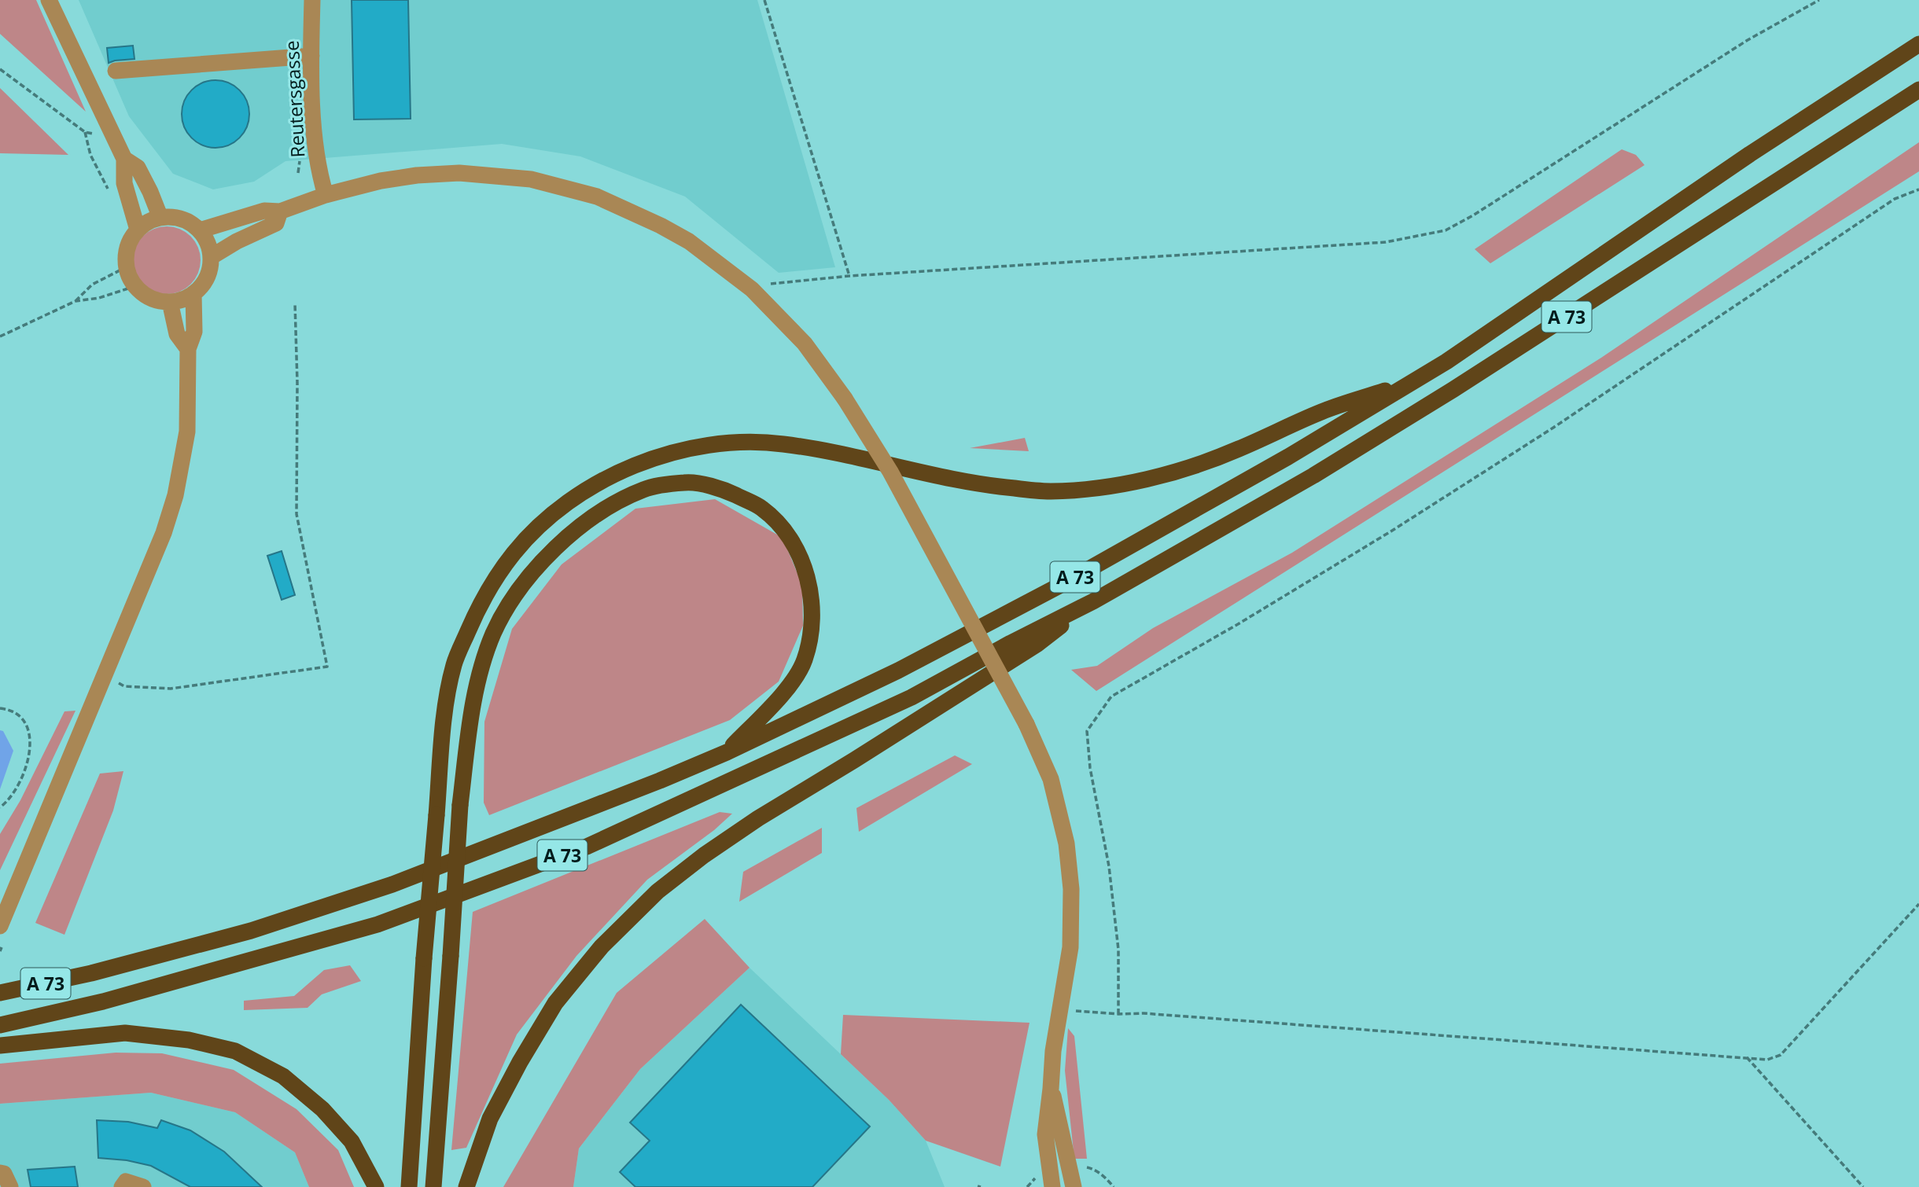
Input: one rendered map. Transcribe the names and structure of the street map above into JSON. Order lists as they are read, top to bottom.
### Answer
{
  "streets": {
    "highway": ["A 73"],
    "street": ["Reutersgasse"]
  }
}
